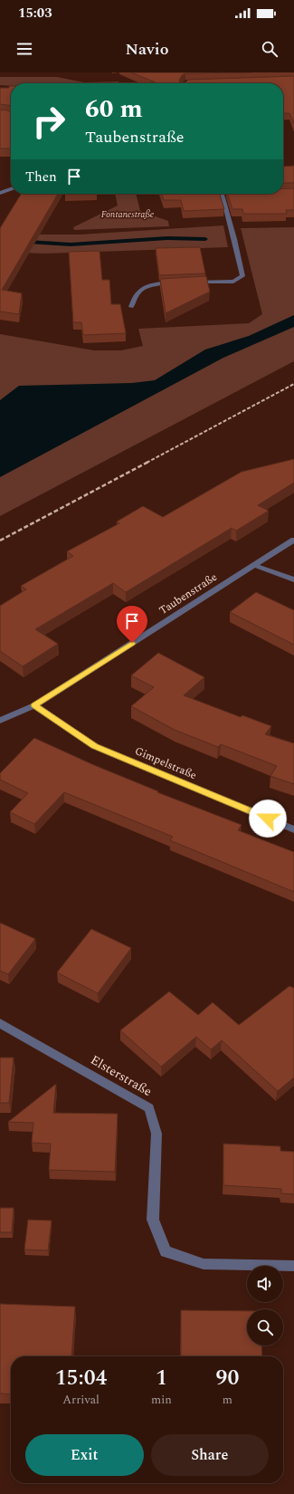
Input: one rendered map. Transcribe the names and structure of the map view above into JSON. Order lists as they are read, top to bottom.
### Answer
{
  "streets": {
    "street": ["Taubenstraße", "Gimpelstraße", "Elsterstraße"]
  },
  "crossings": [
    ["Taubenstraße", "Gimpelstraße"]
  ],
  "parks": ["Fontanestraße"],
  "page": {
    "status": "15:03",
    "header": "Navio",
    "turn": ["60 m", "Taubenstraße"],
    "then": "Then",
    "eta": [
      "15:04",
      "Arrival",
      "1",
      "min",
      "90",
      "m"
    ],
    "buttons": ["Exit", "Share"]
  }
}
